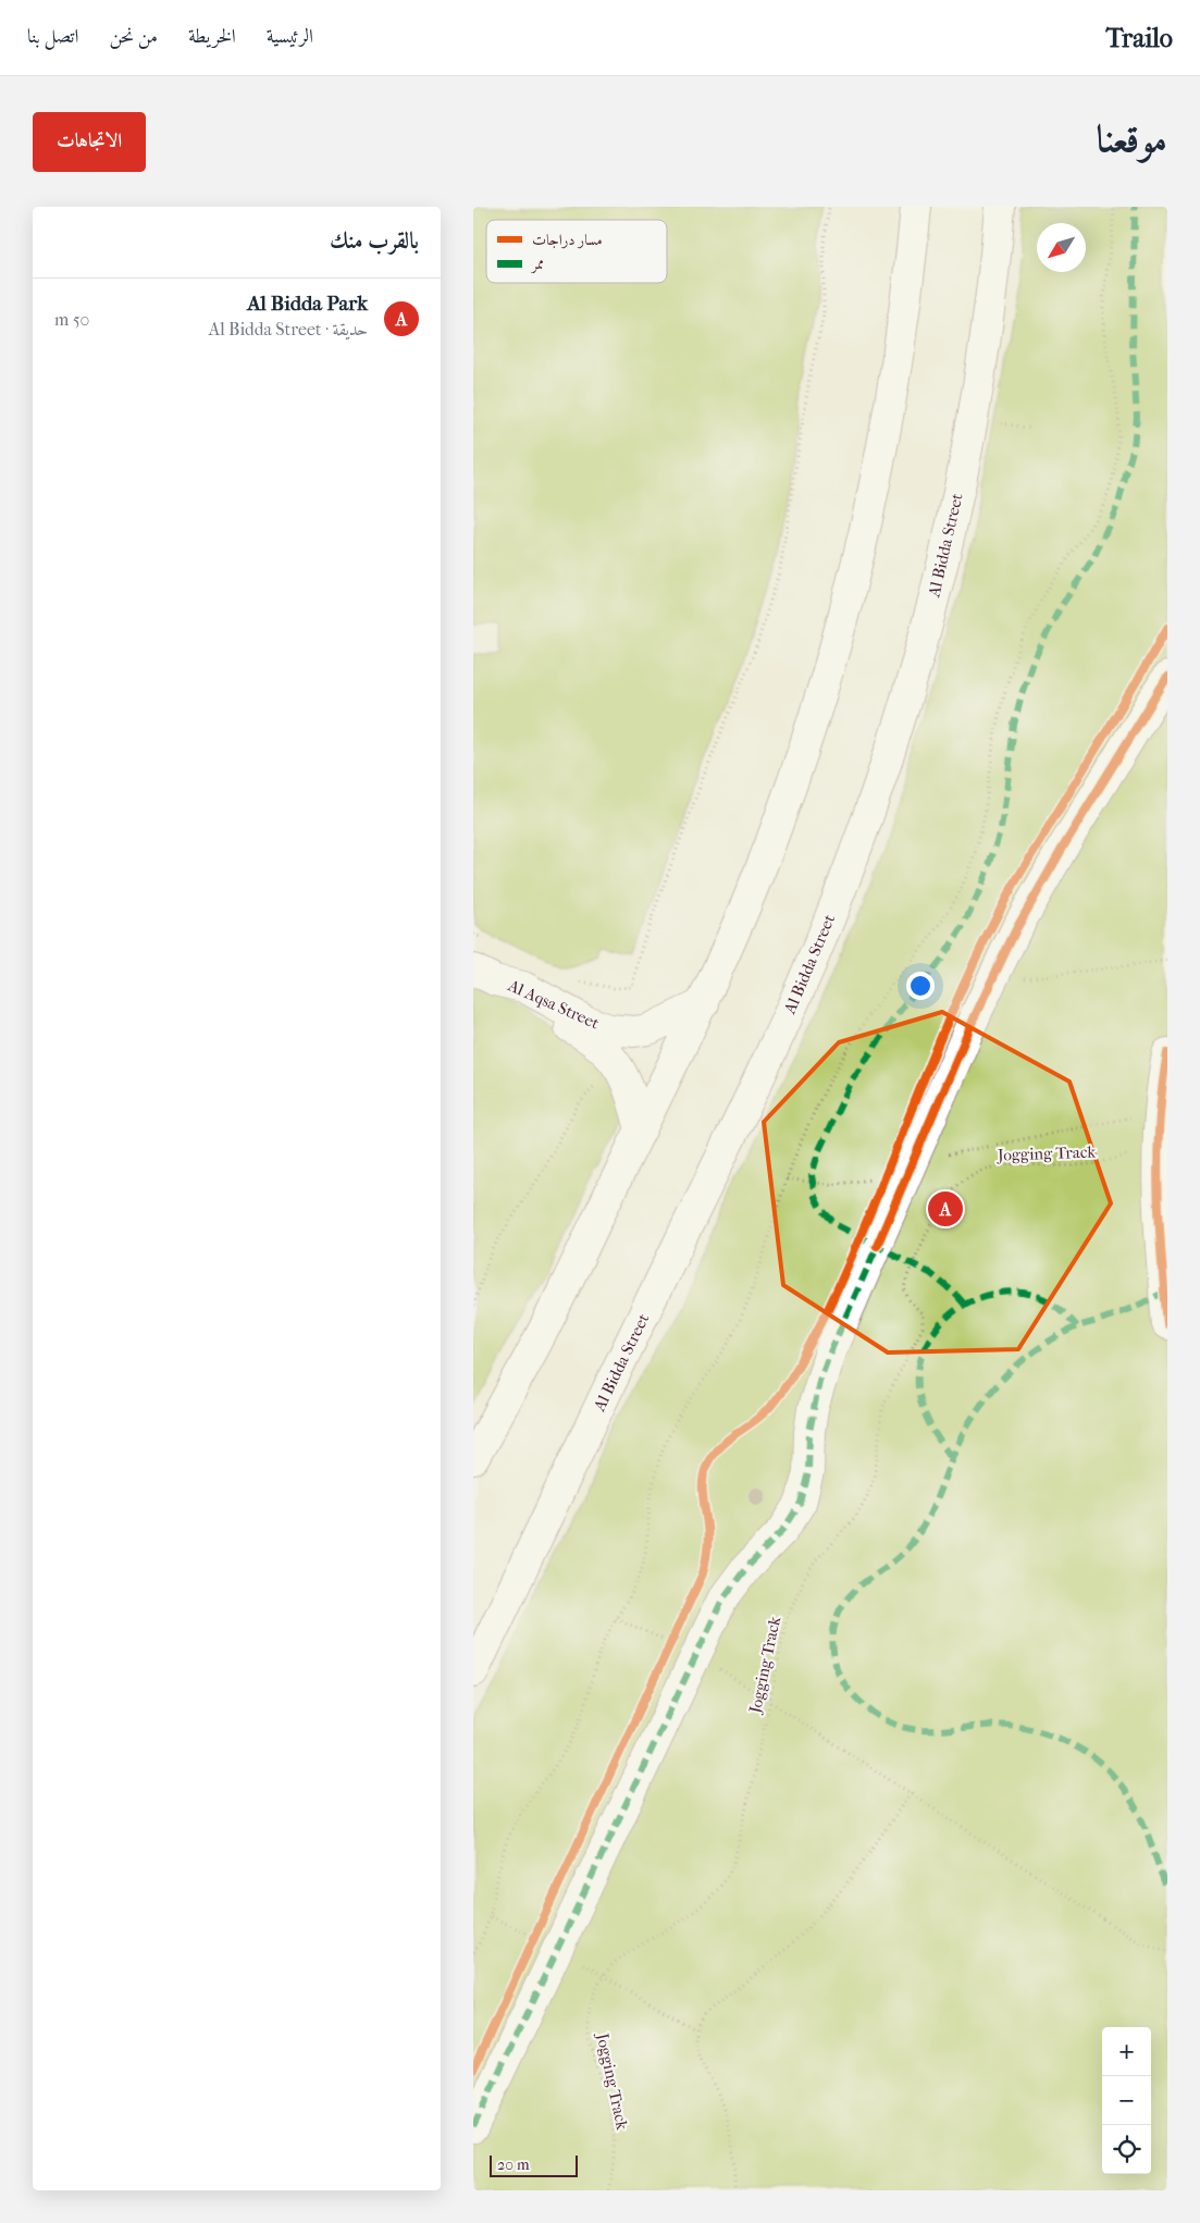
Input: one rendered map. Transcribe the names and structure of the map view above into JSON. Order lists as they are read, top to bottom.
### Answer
{
  "streets": {
    "main road": ["Al Bidda Street", "Al Aqsa Street"],
    "path": ["Jogging Track"]
  },
  "legend": ["مسار دراجات", "ممر"],
  "scale_bar": "20 m",
  "north": "bottom left",
  "page": {
    "header": "Trailo",
    "nav": [
      "الرئيسية",
      "الخريطة",
      "من نحن",
      "اتصل بنا"
    ],
    "title": "موقعنا",
    "buttons": "الاتجاهات",
    "heading": "بالقرب منك",
    "list": [
      {
        "mark": "A",
        "name": "Al Bidda Park",
        "note": "حديقة · Al Bidda Street",
        "value": "50 m"
      }
    ],
    "pins": "A",
    "map_buttons": ["+", "−"],
    "scale": "20 m"
  }
}
